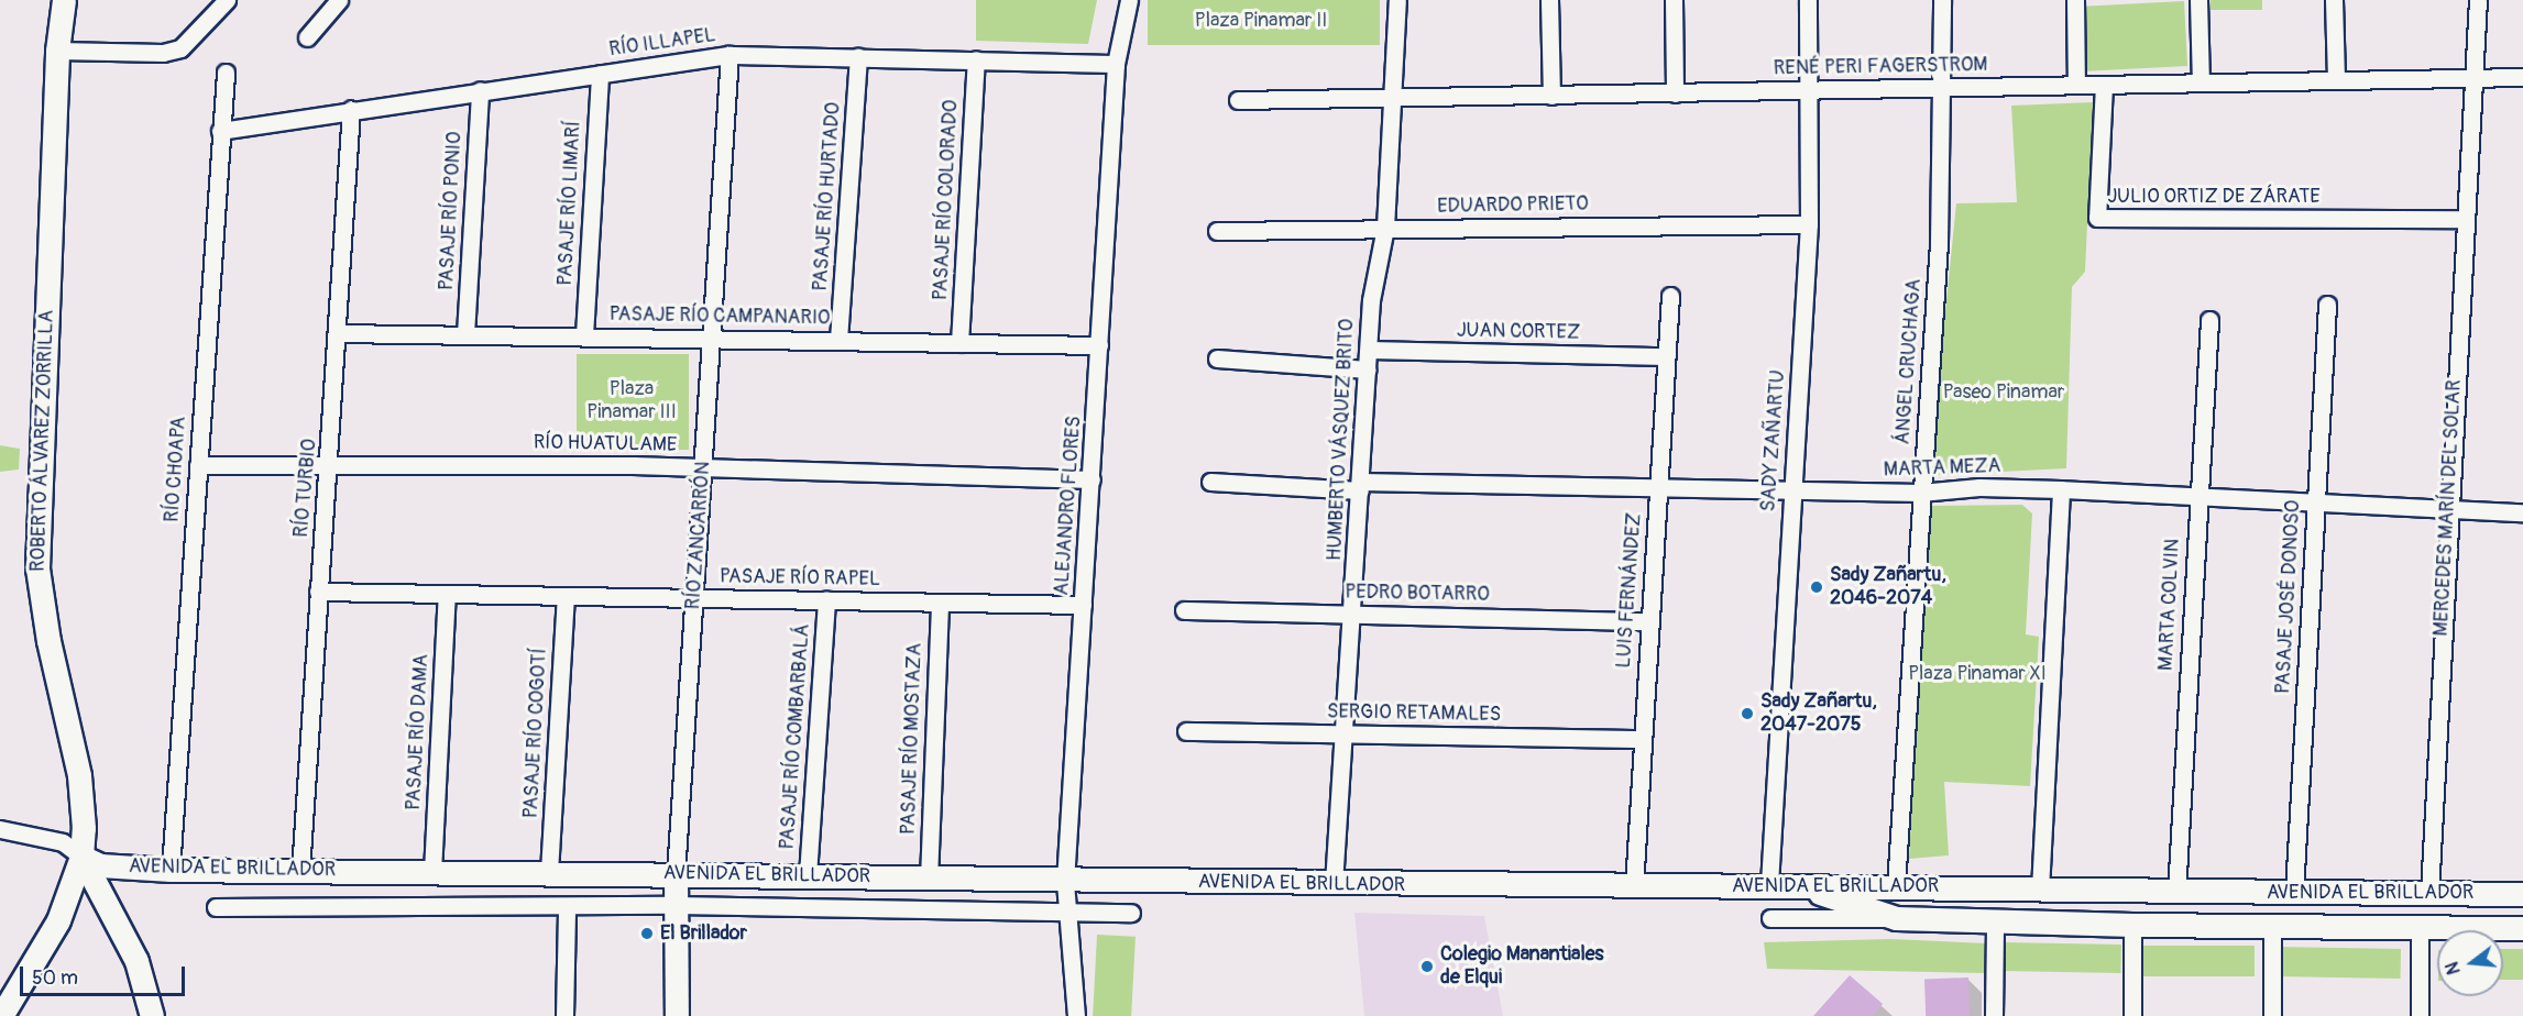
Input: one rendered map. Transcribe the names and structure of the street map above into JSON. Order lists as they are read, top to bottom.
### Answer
{
  "streets": {
    "street": [
      "RÍO ILLAPEL",
      "RENÉ PERI FAGERSTROM",
      "PASAJE RÍO HURTADO",
      "JULIO ORTIZ DE ZÁRATE",
      "PASAJE RÍO COLORADO",
      "PASAJE RÍO LIMARÍ",
      "EDUARDO PRIETO",
      "PASAJE RÍO PONIO",
      "PASAJE RÍO CAMPANARIO",
      "JUAN CORTEZ",
      "ÁNGEL CRUCHAGA",
      "HUMBERTO VÁSQUEZ BRITO",
      "ROBERTO ÁLVAREZ ZORRILLA",
      "SADY ZAÑARTU",
      "RÍO HUATULAME",
      "MARTA MEZA",
      "RÍO CHOAPA",
      "RÍO TURBIO",
      "ALEJANDRO FLORES",
      "MERCEDES MARÍN DEL SOLAR",
      "RÍO ZANCARRÓN",
      "PASAJE RÍO RAPEL",
      "LUIS FERNÁNDEZ",
      "PEDRO BOTARRO",
      "PASAJE JOSÉ DONOSO",
      "MARTA COLVIN",
      "SERGIO RETAMALES",
      "PASAJE RÍO DAMA",
      "PASAJE RÍO COGOTÍ",
      "PASAJE RÍO COMBARBALÁ",
      "PASAJE RÍO MOSTAZA",
      "AVENIDA EL BRILLADOR"
    ]
  },
  "crossings": [
    ["RÍO ILLAPEL", "PASAJE RÍO HURTADO"],
    ["RÍO ILLAPEL", "PASAJE RÍO COLORADO"],
    ["RÍO ILLAPEL", "PASAJE RÍO LIMARÍ"],
    ["RÍO ILLAPEL", "PASAJE RÍO PONIO"],
    ["RÍO ILLAPEL", "RÍO CHOAPA"],
    ["RÍO ILLAPEL", "RÍO TURBIO"],
    ["RÍO ILLAPEL", "ALEJANDRO FLORES"],
    ["RÍO ILLAPEL", "RÍO ZANCARRÓN"],
    ["RENÉ PERI FAGERSTROM", "JULIO ORTIZ DE ZÁRATE"],
    ["RENÉ PERI FAGERSTROM", "ÁNGEL CRUCHAGA"],
    ["RENÉ PERI FAGERSTROM", "HUMBERTO VÁSQUEZ BRITO"],
    ["RENÉ PERI FAGERSTROM", "SADY ZAÑARTU"],
    ["RENÉ PERI FAGERSTROM", "MERCEDES MARÍN DEL SOLAR"],
    ["PASAJE RÍO HURTADO", "PASAJE RÍO CAMPANARIO"],
    ["JULIO ORTIZ DE ZÁRATE", "MERCEDES MARÍN DEL SOLAR"],
    ["PASAJE RÍO COLORADO", "PASAJE RÍO CAMPANARIO"],
    ["PASAJE RÍO LIMARÍ", "PASAJE RÍO CAMPANARIO"],
    ["EDUARDO PRIETO", "HUMBERTO VÁSQUEZ BRITO"],
    ["EDUARDO PRIETO", "SADY ZAÑARTU"],
    ["PASAJE RÍO PONIO", "PASAJE RÍO CAMPANARIO"],
    ["PASAJE RÍO CAMPANARIO", "RÍO TURBIO"],
    ["PASAJE RÍO CAMPANARIO", "ALEJANDRO FLORES"],
    ["PASAJE RÍO CAMPANARIO", "RÍO ZANCARRÓN"],
    ["JUAN CORTEZ", "HUMBERTO VÁSQUEZ BRITO"],
    ["JUAN CORTEZ", "LUIS FERNÁNDEZ"],
    ["ÁNGEL CRUCHAGA", "MARTA MEZA"],
    ["ÁNGEL CRUCHAGA", "AVENIDA EL BRILLADOR"],
    ["HUMBERTO VÁSQUEZ BRITO", "MARTA MEZA"],
    ["HUMBERTO VÁSQUEZ BRITO", "PEDRO BOTARRO"],
    ["HUMBERTO VÁSQUEZ BRITO", "SERGIO RETAMALES"],
    ["HUMBERTO VÁSQUEZ BRITO", "AVENIDA EL BRILLADOR"],
    ["ROBERTO ÁLVAREZ ZORRILLA", "AVENIDA EL BRILLADOR"],
    ["SADY ZAÑARTU", "MARTA MEZA"],
    ["SADY ZAÑARTU", "AVENIDA EL BRILLADOR"],
    ["RÍO HUATULAME", "RÍO CHOAPA"],
    ["RÍO HUATULAME", "RÍO TURBIO"],
    ["RÍO HUATULAME", "ALEJANDRO FLORES"],
    ["RÍO HUATULAME", "RÍO ZANCARRÓN"],
    ["MARTA MEZA", "MERCEDES MARÍN DEL SOLAR"],
    ["MARTA MEZA", "LUIS FERNÁNDEZ"],
    ["MARTA MEZA", "PASAJE JOSÉ DONOSO"],
    ["MARTA MEZA", "MARTA COLVIN"],
    ["RÍO CHOAPA", "AVENIDA EL BRILLADOR"],
    ["RÍO TURBIO", "PASAJE RÍO RAPEL"],
    ["RÍO TURBIO", "AVENIDA EL BRILLADOR"],
    ["ALEJANDRO FLORES", "PASAJE RÍO RAPEL"],
    ["ALEJANDRO FLORES", "AVENIDA EL BRILLADOR"],
    ["MERCEDES MARÍN DEL SOLAR", "AVENIDA EL BRILLADOR"],
    ["RÍO ZANCARRÓN", "PASAJE RÍO RAPEL"],
    ["RÍO ZANCARRÓN", "AVENIDA EL BRILLADOR"],
    ["PASAJE RÍO RAPEL", "PASAJE RÍO DAMA"],
    ["PASAJE RÍO RAPEL", "PASAJE RÍO COGOTÍ"],
    ["PASAJE RÍO RAPEL", "PASAJE RÍO COMBARBALÁ"],
    ["PASAJE RÍO RAPEL", "PASAJE RÍO MOSTAZA"],
    ["LUIS FERNÁNDEZ", "PEDRO BOTARRO"],
    ["LUIS FERNÁNDEZ", "SERGIO RETAMALES"],
    ["LUIS FERNÁNDEZ", "AVENIDA EL BRILLADOR"],
    ["PASAJE JOSÉ DONOSO", "AVENIDA EL BRILLADOR"],
    ["MARTA COLVIN", "AVENIDA EL BRILLADOR"],
    ["PASAJE RÍO DAMA", "AVENIDA EL BRILLADOR"],
    ["PASAJE RÍO COGOTÍ", "AVENIDA EL BRILLADOR"],
    ["PASAJE RÍO COMBARBALÁ", "AVENIDA EL BRILLADOR"],
    ["PASAJE RÍO MOSTAZA", "AVENIDA EL BRILLADOR"]
  ],
  "parks": [
    "Plaza Pinamar II",
    "Plaza Pinamar III",
    "Paseo Pinamar",
    "Plaza Pinamar XI"
  ],
  "places": [
    "Sady Zañartu, 2046-2074",
    "Sady Zañartu, 2047-2075",
    "El Brillador",
    "Colegio Manantiales de Elqui"
  ],
  "scale_bar": "50 m",
  "north": "left"
}
